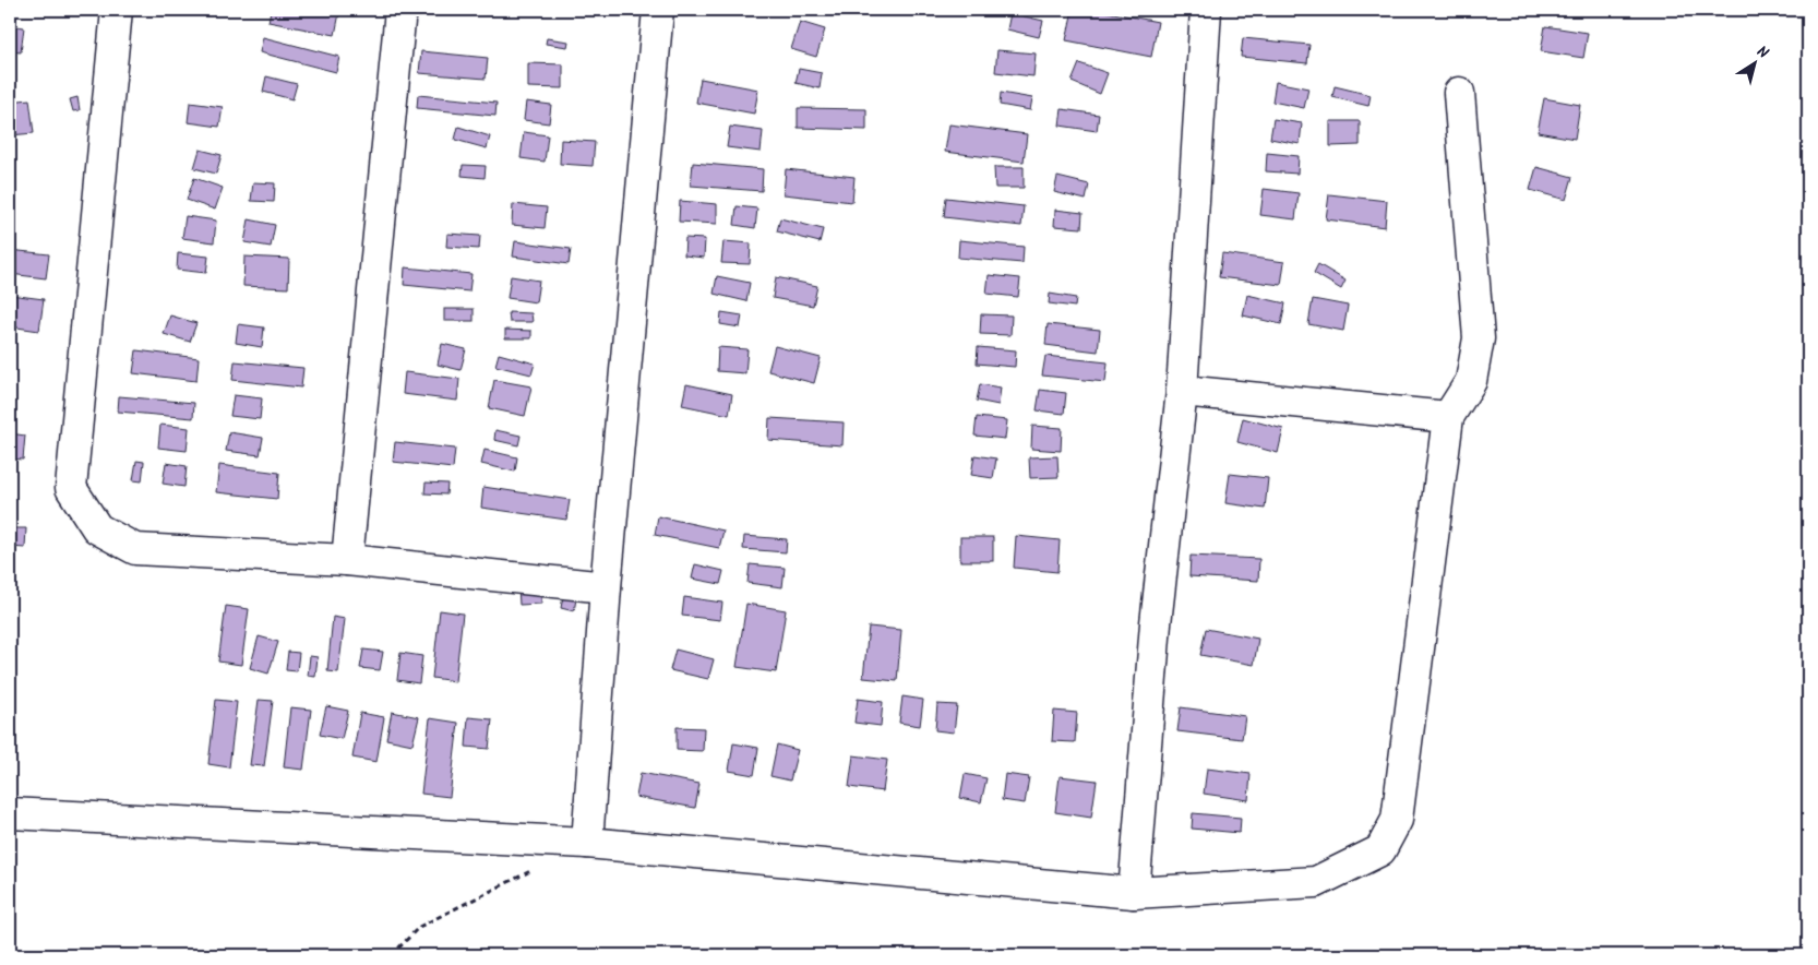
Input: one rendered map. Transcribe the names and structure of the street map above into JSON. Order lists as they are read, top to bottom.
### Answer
{
  "north": "top right"
}
